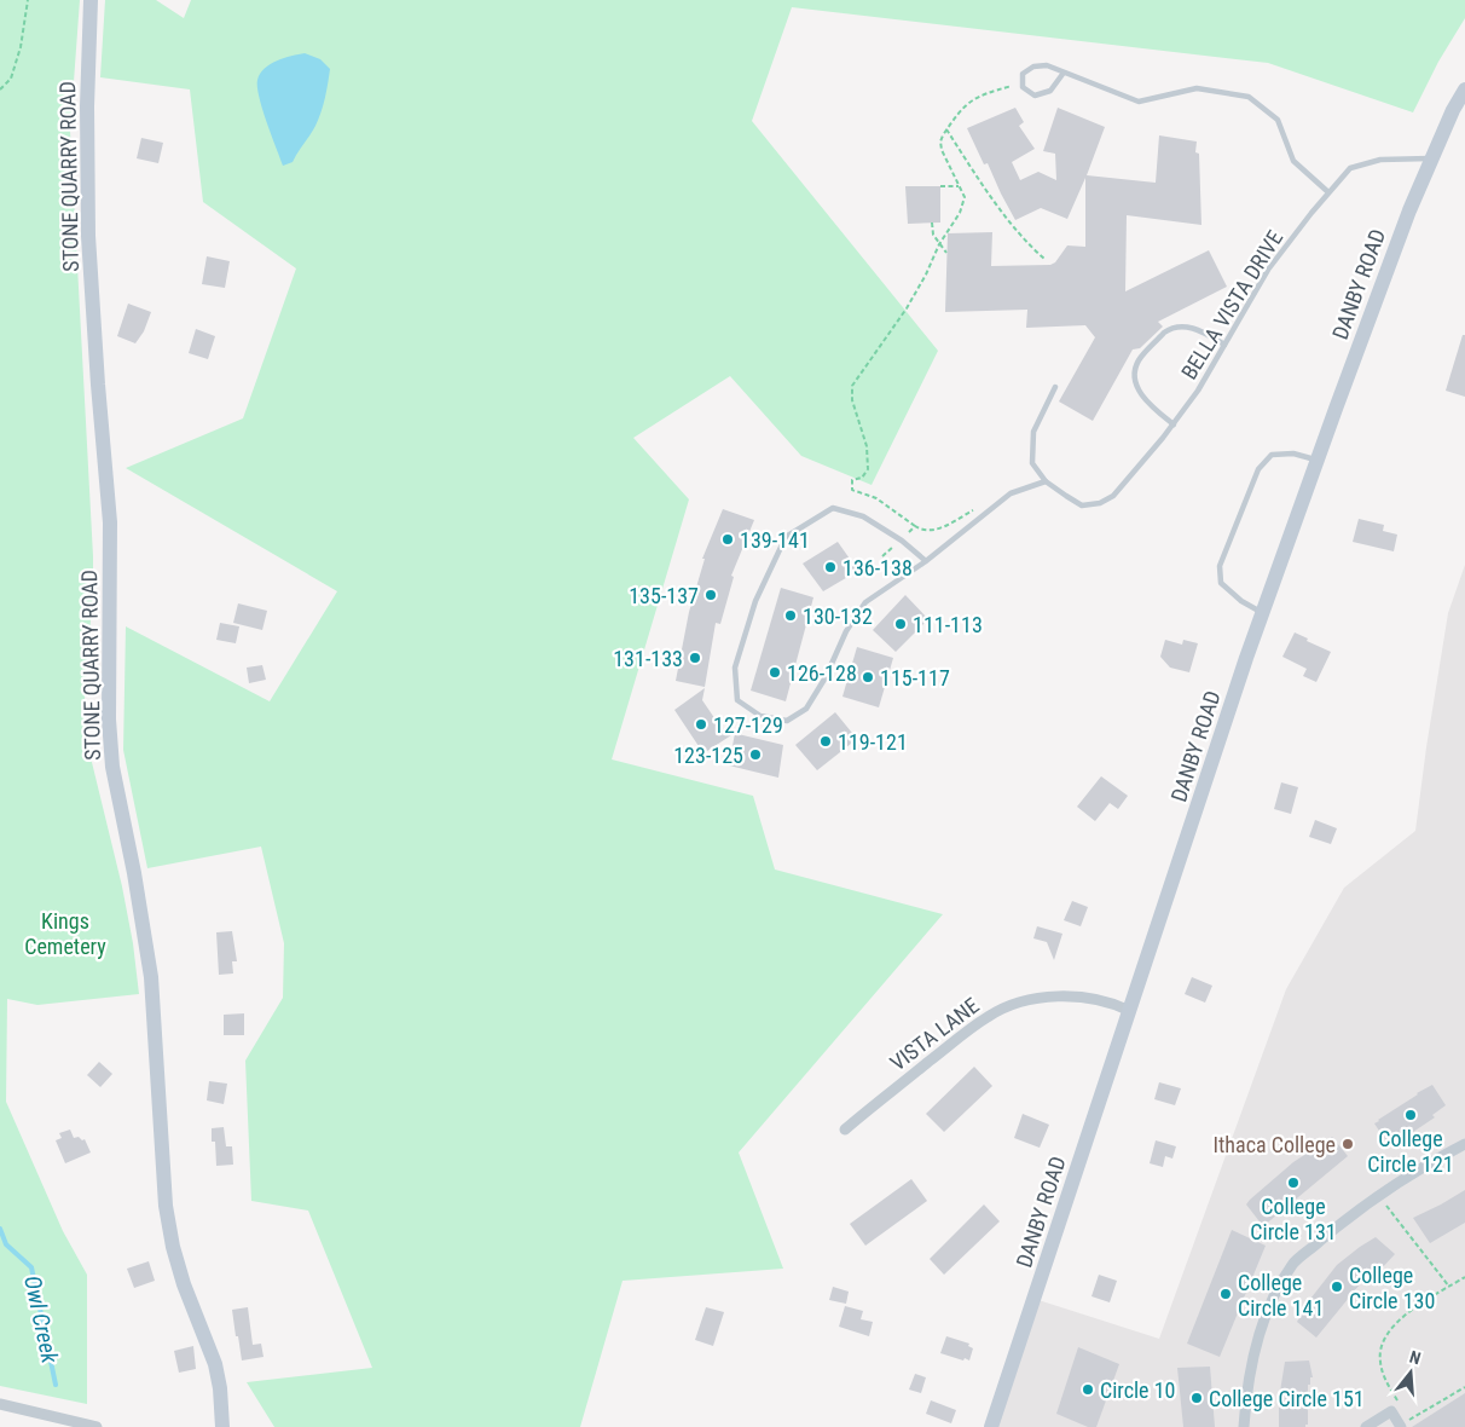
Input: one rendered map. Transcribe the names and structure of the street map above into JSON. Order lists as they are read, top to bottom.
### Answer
{
  "streets": {
    "street": ["STONE QUARRY ROAD", "DANBY ROAD", "VISTA LANE"],
    "lane": ["BELLA VISTA DRIVE"]
  },
  "crossings": [
    ["DANBY ROAD", "BELLA VISTA DRIVE"],
    ["DANBY ROAD", "VISTA LANE"]
  ],
  "water": ["Owl Creek"],
  "parks": ["Kings Cemetery"],
  "places": [
    "139-141",
    "136-138",
    "135-137",
    "130-132",
    "111-113",
    "131-133",
    "126-128",
    "115-117",
    "127-129",
    "119-121",
    "123-125",
    "College Circle 121",
    "Ithaca College",
    "College Circle 131",
    "College Circle 130",
    "College Circle 141",
    "Circle 10",
    "College Circle 151"
  ],
  "north": "top"
}
